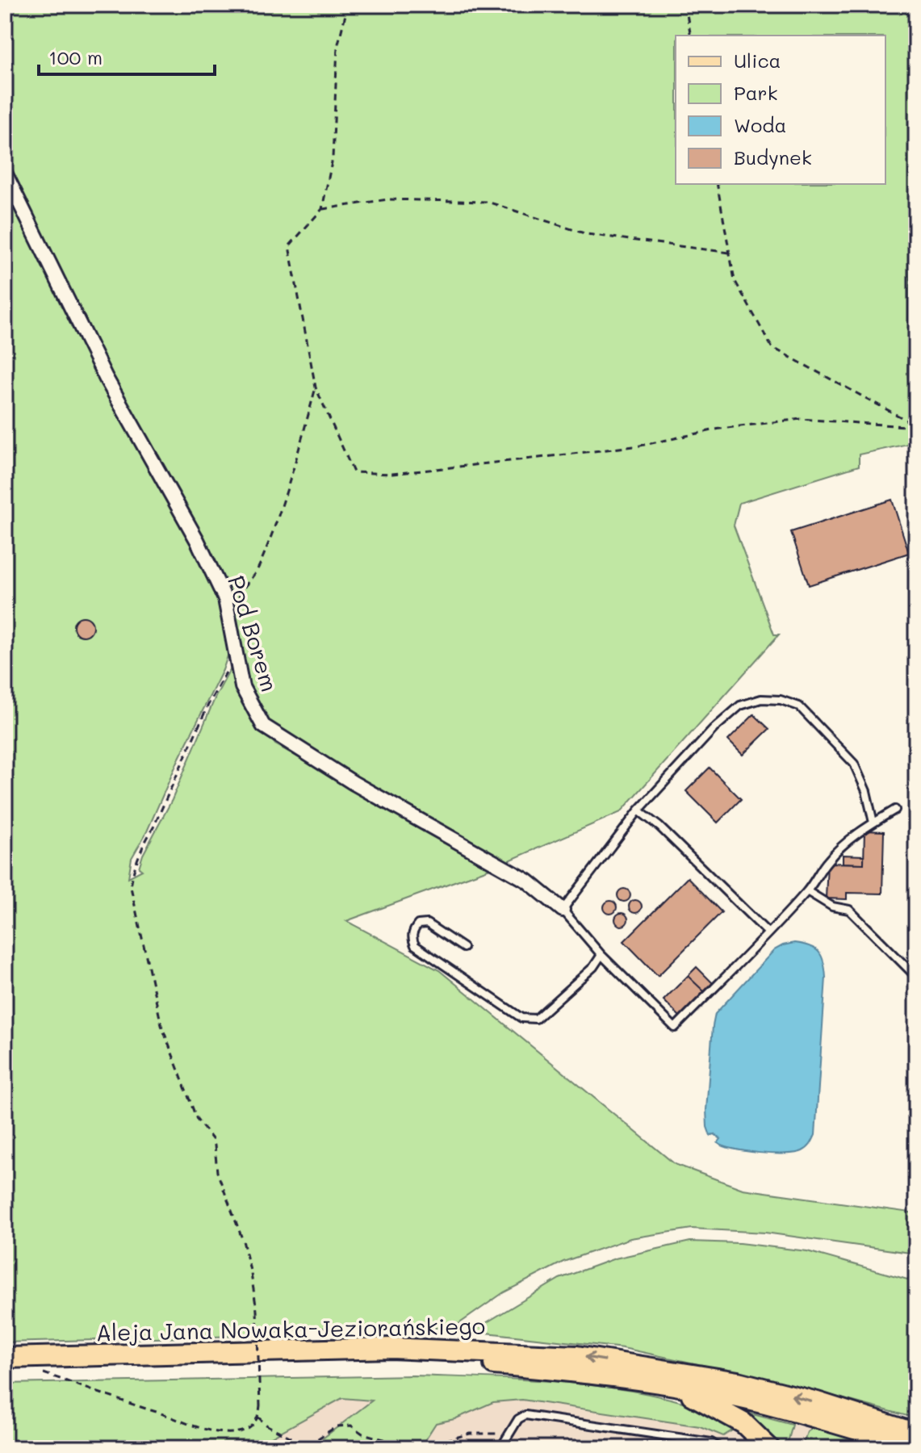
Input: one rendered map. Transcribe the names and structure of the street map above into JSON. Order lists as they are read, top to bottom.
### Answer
{
  "streets": {
    "main road": ["Aleja Jana Nowaka-Jeziorańskiego"],
    "street": ["Pod Borem"]
  },
  "legend": [
    "Ulica",
    "Park",
    "Woda",
    "Budynek"
  ],
  "scale_bar": "100 m"
}
